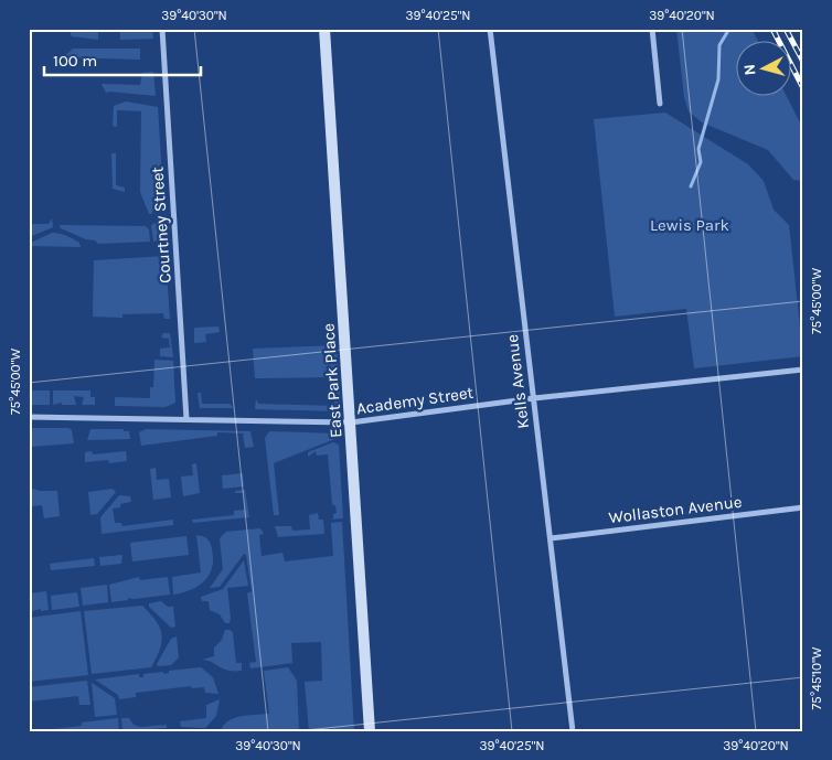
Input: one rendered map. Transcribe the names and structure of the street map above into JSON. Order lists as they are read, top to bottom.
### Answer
{
  "streets": {
    "street": [
      "Courtney Street",
      "East Park Place",
      "Kells Avenue",
      "Academy Street",
      "Wollaston Avenue"
    ]
  },
  "crossings": [
    ["Courtney Street", "Academy Street"],
    ["East Park Place", "Academy Street"],
    ["Kells Avenue", "Academy Street"],
    ["Kells Avenue", "Wollaston Avenue"]
  ],
  "parks": ["Lewis Park"],
  "scale_bar": "100 m",
  "north": "left",
  "coordinates": [
    "39°40'30\"N",
    "39°40'25\"N",
    "39°40'20\"N",
    "75°45'00\"W",
    "75°45'10\"W"
  ]
}
